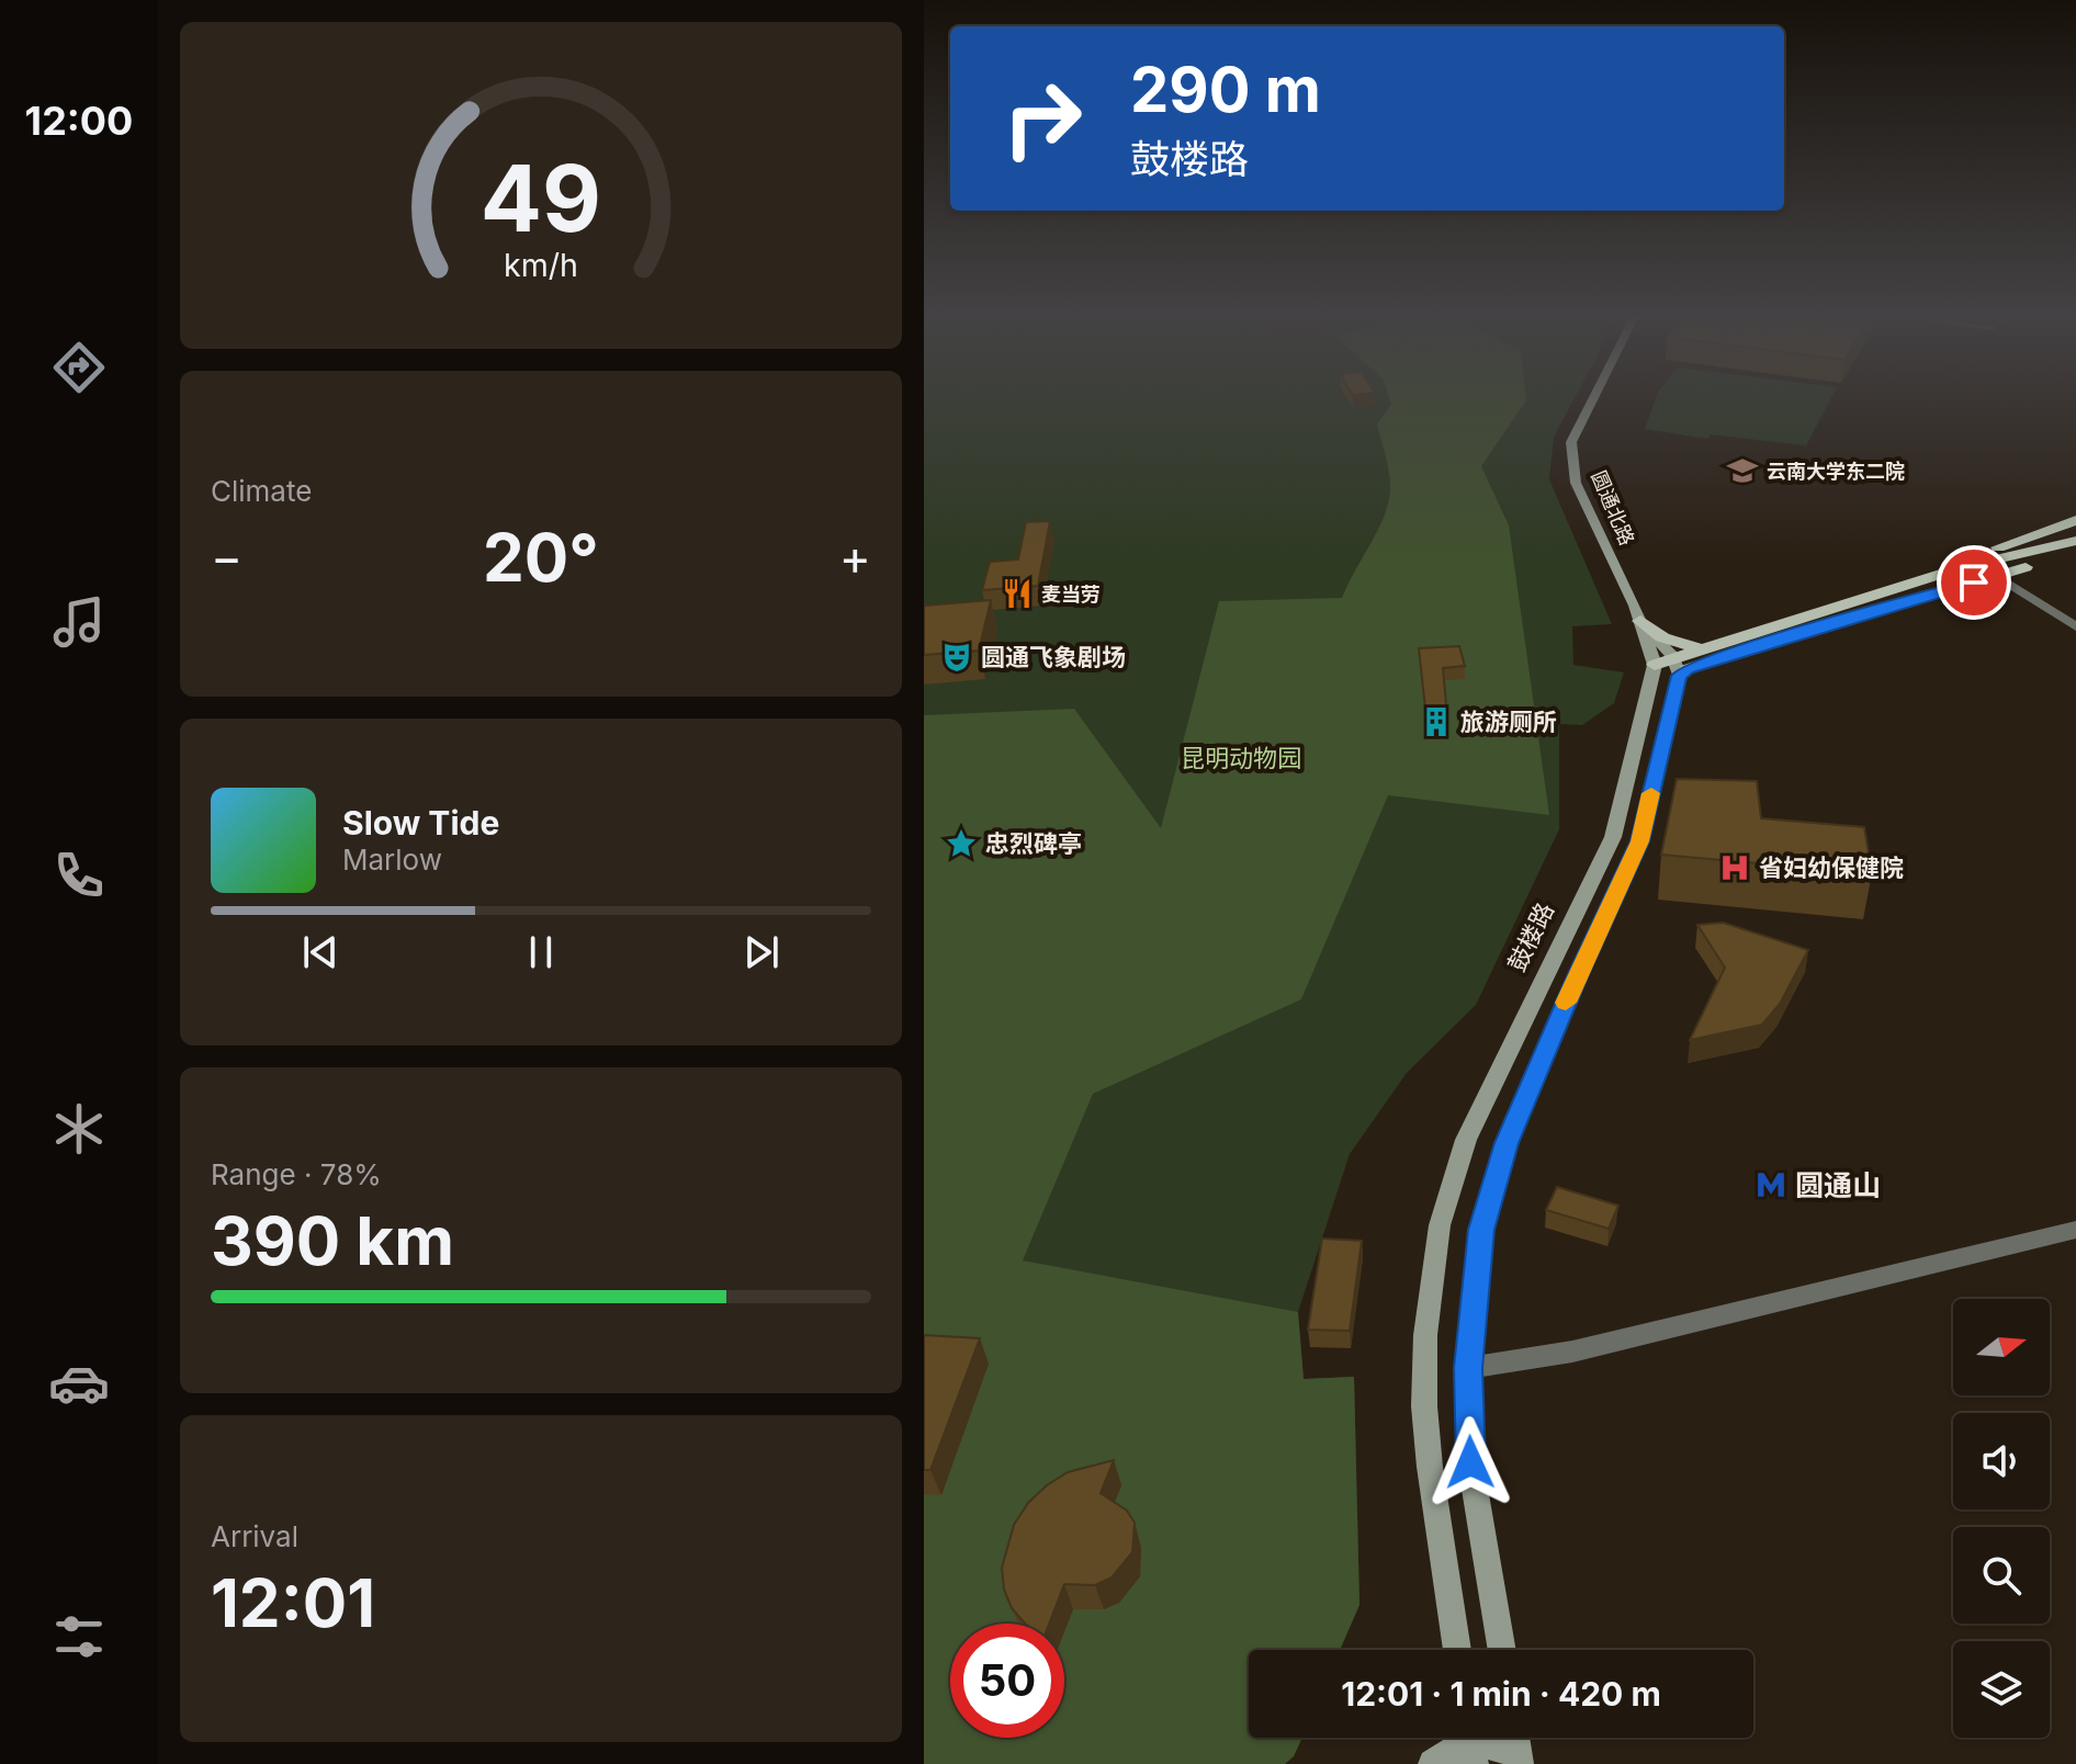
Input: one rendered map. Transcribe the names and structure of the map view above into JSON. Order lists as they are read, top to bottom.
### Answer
{
  "streets": {
    "main road": ["圆通北路", "鼓楼路"]
  },
  "crossings": [
    ["圆通北路", "鼓楼路"]
  ],
  "parks": ["昆明动物园"],
  "places": {
    "school or university": ["云南大学东二院"],
    "restaurant": ["麦当劳"],
    "theatre": ["圆通飞象剧场"],
    "building": ["旅游厕所"],
    "place": ["忠烈碑亭"],
    "hospital": ["省妇幼保健院"],
    "metro station": ["圆通山"]
  },
  "north": "right",
  "page": {
    "tabs": "12:00",
    "turn": ["290 m", "鼓楼路"],
    "tile": [
      "Climate",
      ["Range · 78%", "390 km"],
      ["Arrival", "12:01"]
    ],
    "heat": ["−", "20°", "+"],
    "song": ["Slow Tide", "Marlow"],
    "limit": "50",
    "trip": "12:01 · 1 min · 420 m",
    "gauge": ["49", "km/h"]
  }
}
